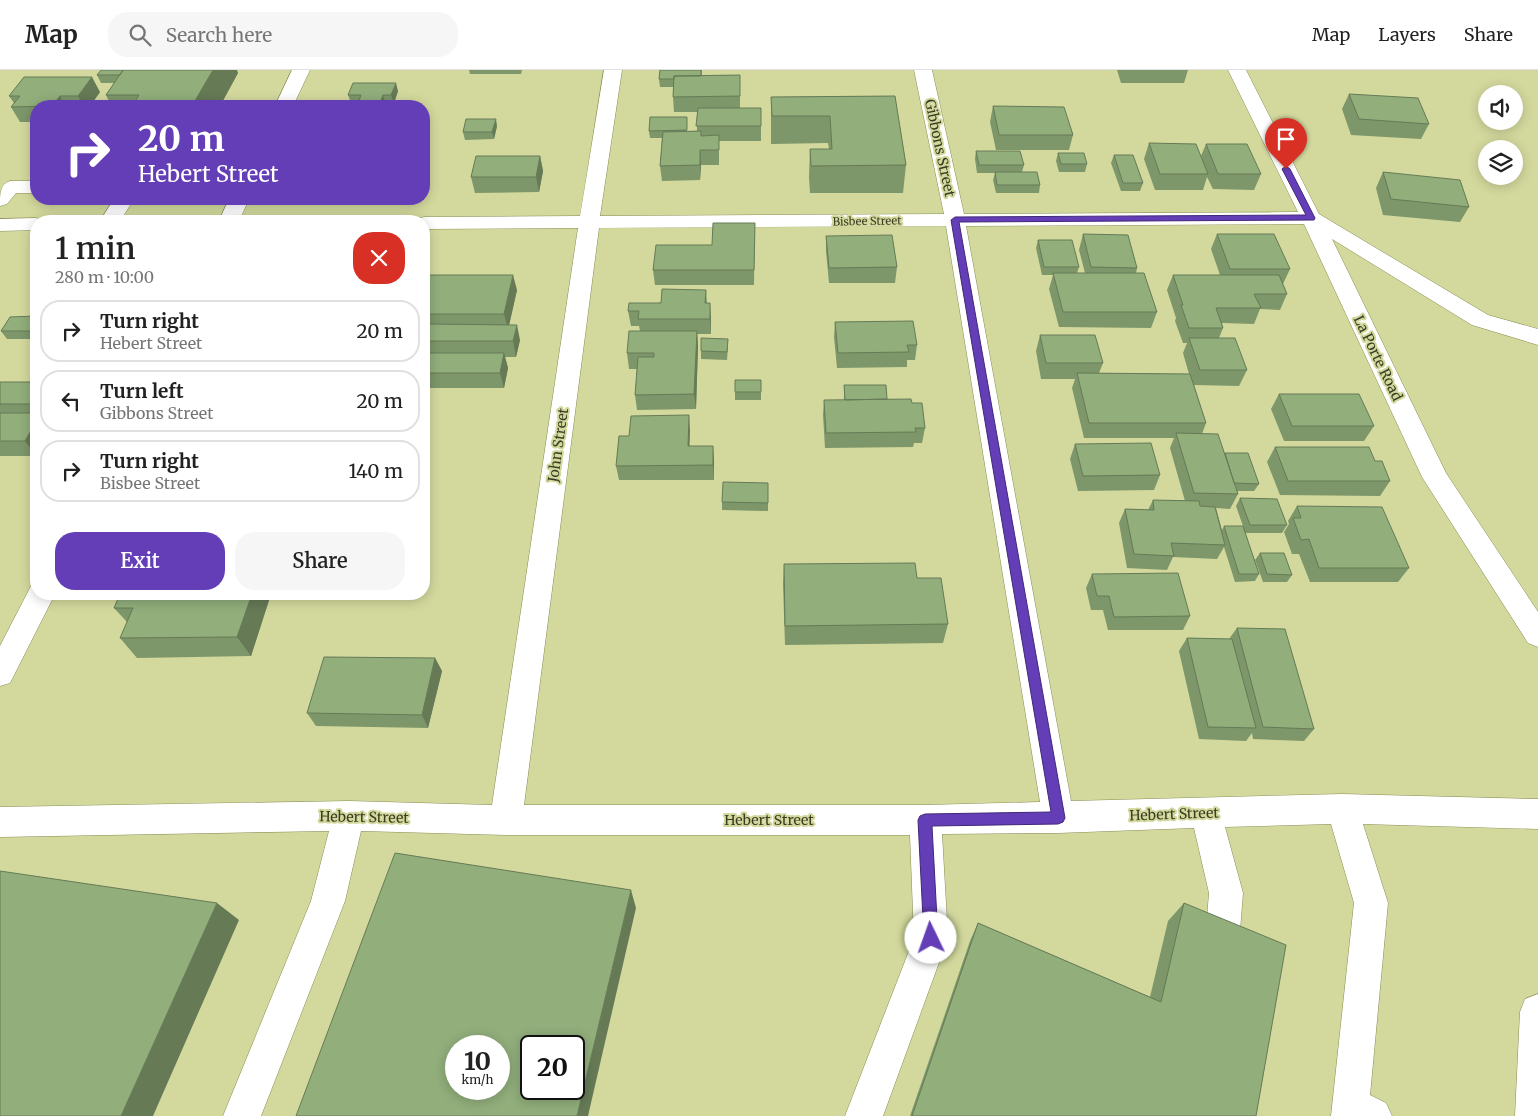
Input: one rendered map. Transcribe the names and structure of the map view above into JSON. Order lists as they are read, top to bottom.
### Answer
{
  "streets": {
    "street": [
      "Gibbons Street",
      "Bisbee Street",
      "La Porte Road",
      "John Street",
      "Hebert Street"
    ]
  },
  "crossings": [
    ["Gibbons Street", "Bisbee Street"],
    ["Gibbons Street", "Hebert Street"],
    ["Bisbee Street", "La Porte Road"],
    ["Bisbee Street", "John Street"],
    ["John Street", "Hebert Street"]
  ],
  "page": {
    "header": "Map",
    "search": "Search here",
    "nav": ["Map", "Layers", "Share"],
    "turn": ["20 m", "Hebert Street"],
    "heading": ["1 min", "280 m · 10:00"],
    "list": [
      {
        "name": "Turn right",
        "note": "Hebert Street",
        "value": "20 m"
      },
      {
        "name": "Turn left",
        "note": "Gibbons Street",
        "value": "20 m"
      },
      {
        "name": "Turn right",
        "note": "Bisbee Street",
        "value": "140 m"
      }
    ],
    "buttons": ["Exit", "Share"],
    "speed": "10 km/h",
    "limit": "20"
  }
}
